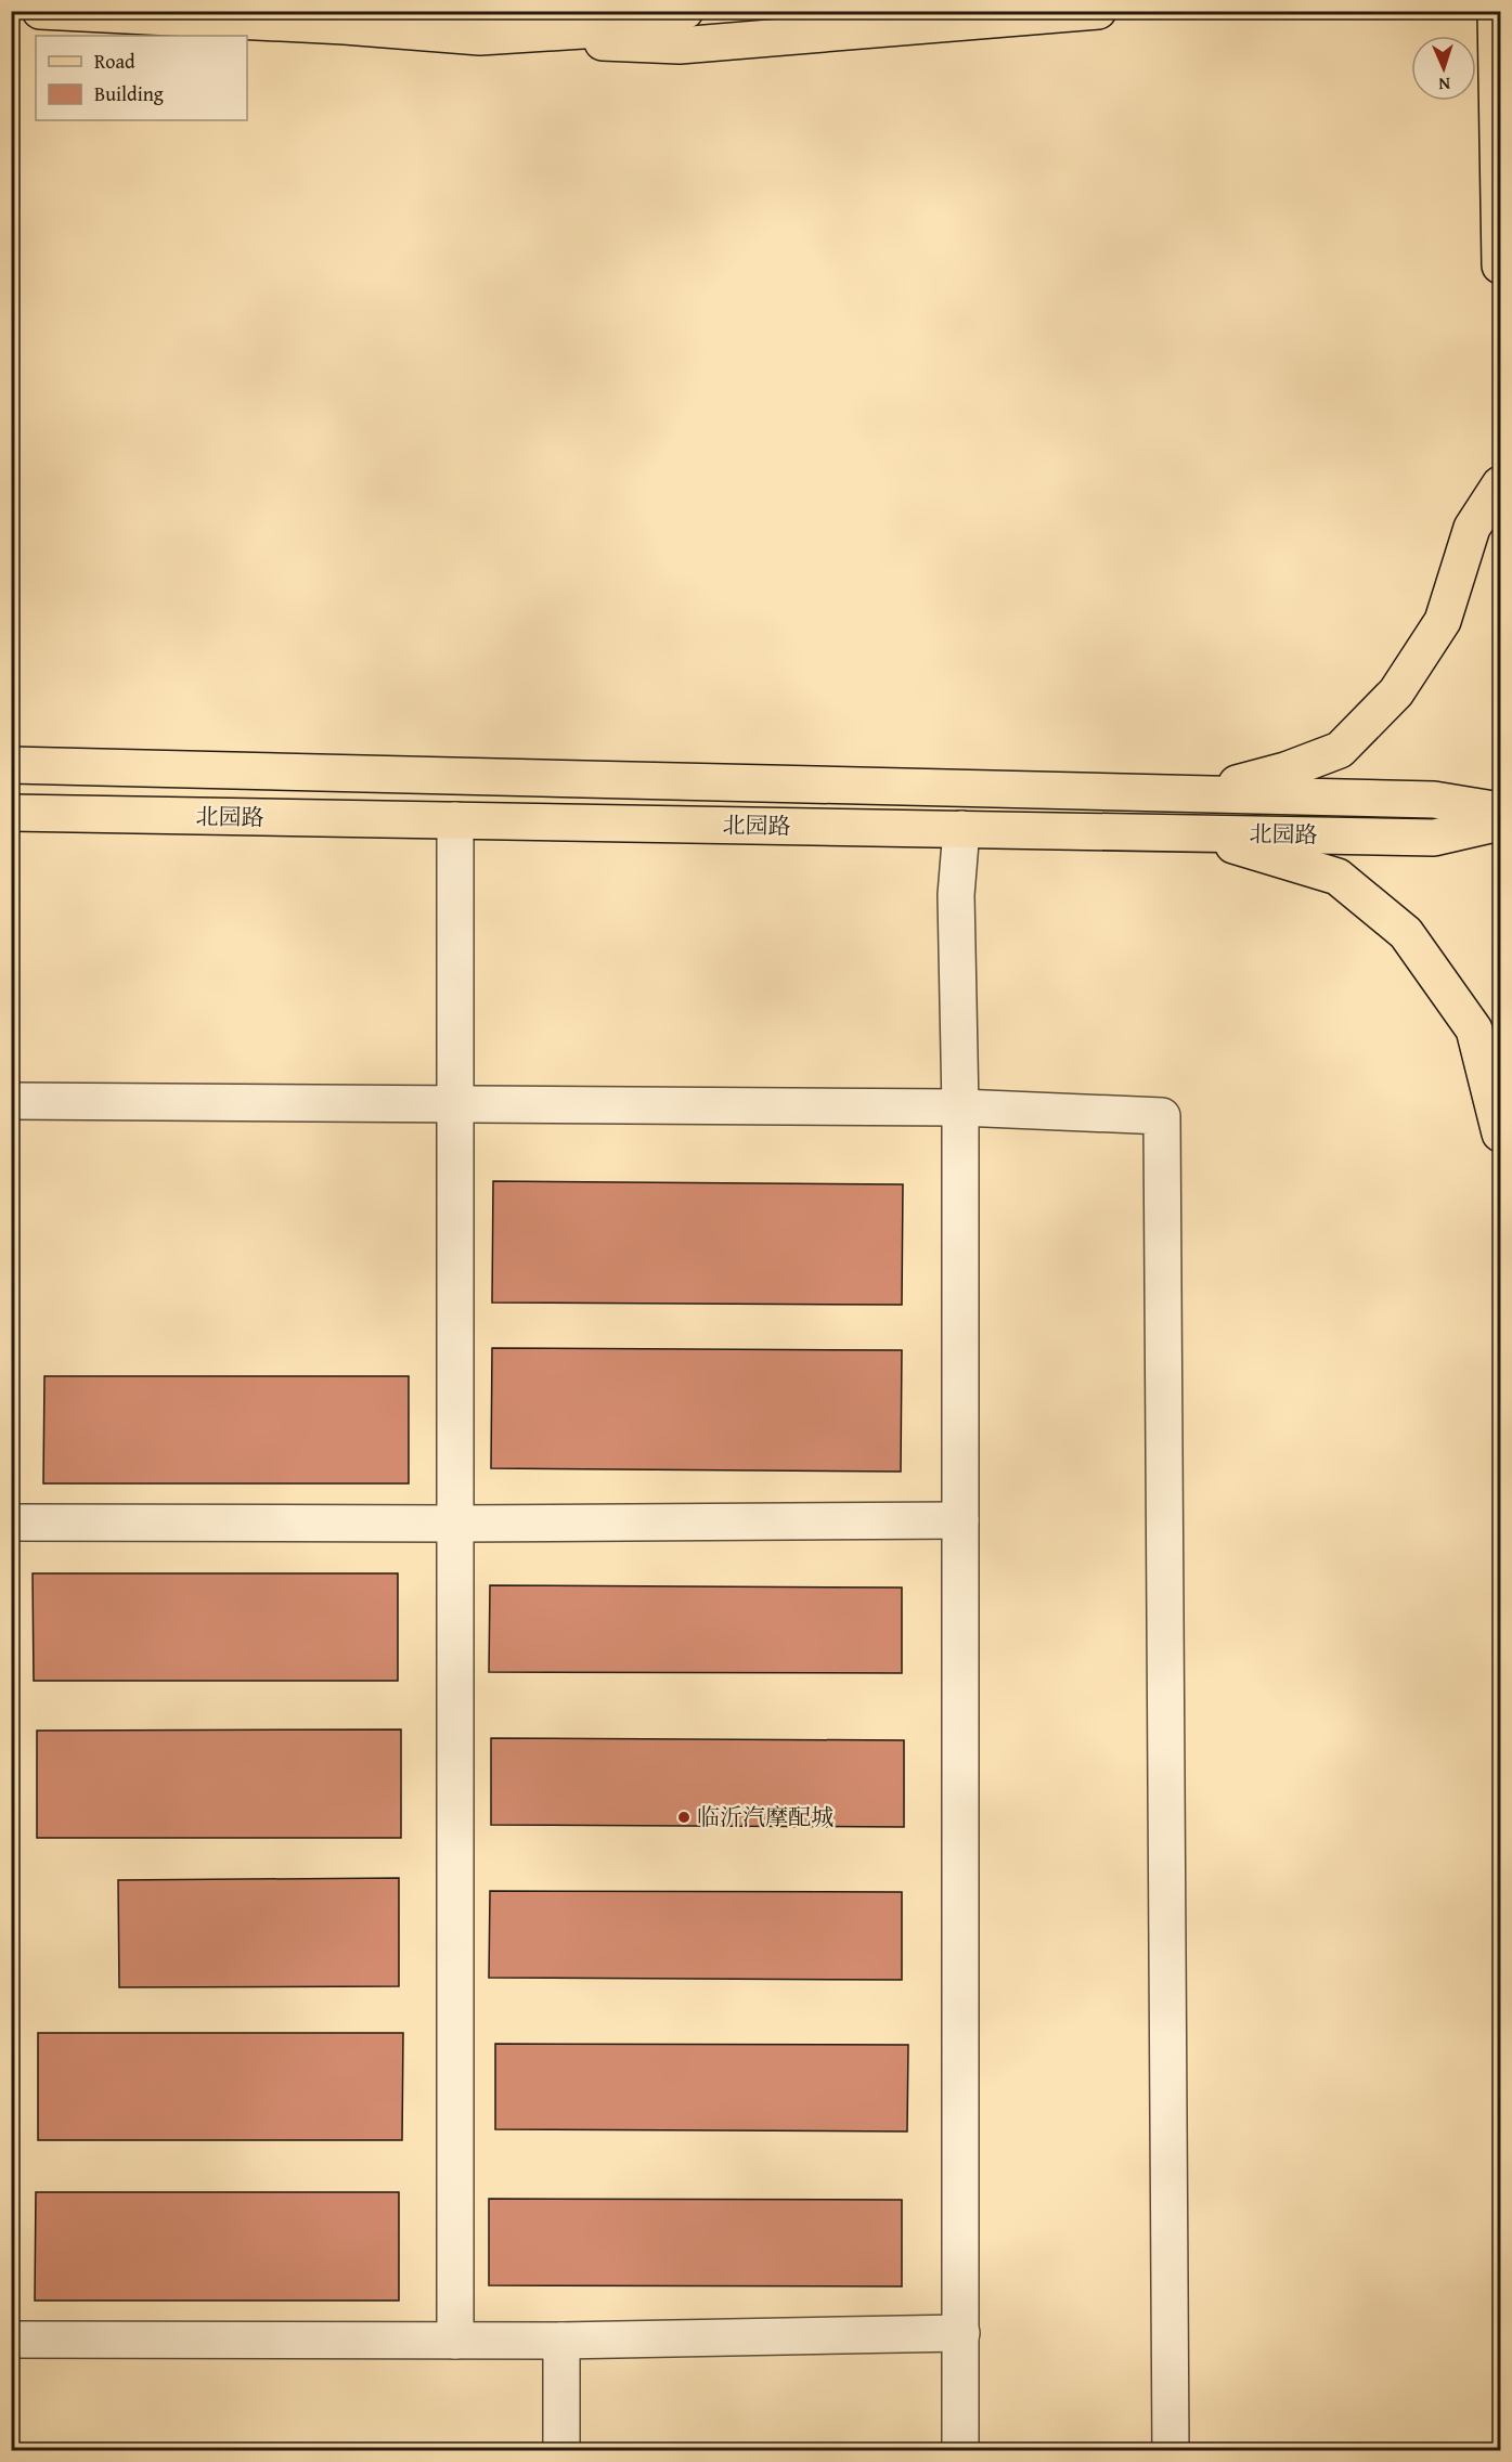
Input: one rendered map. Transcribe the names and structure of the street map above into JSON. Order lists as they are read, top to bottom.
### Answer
{
  "streets": {
    "main road": ["北园路"]
  },
  "places": ["临沂汽摩配城"],
  "legend": ["Road", "Building"],
  "north": "bottom"
}
